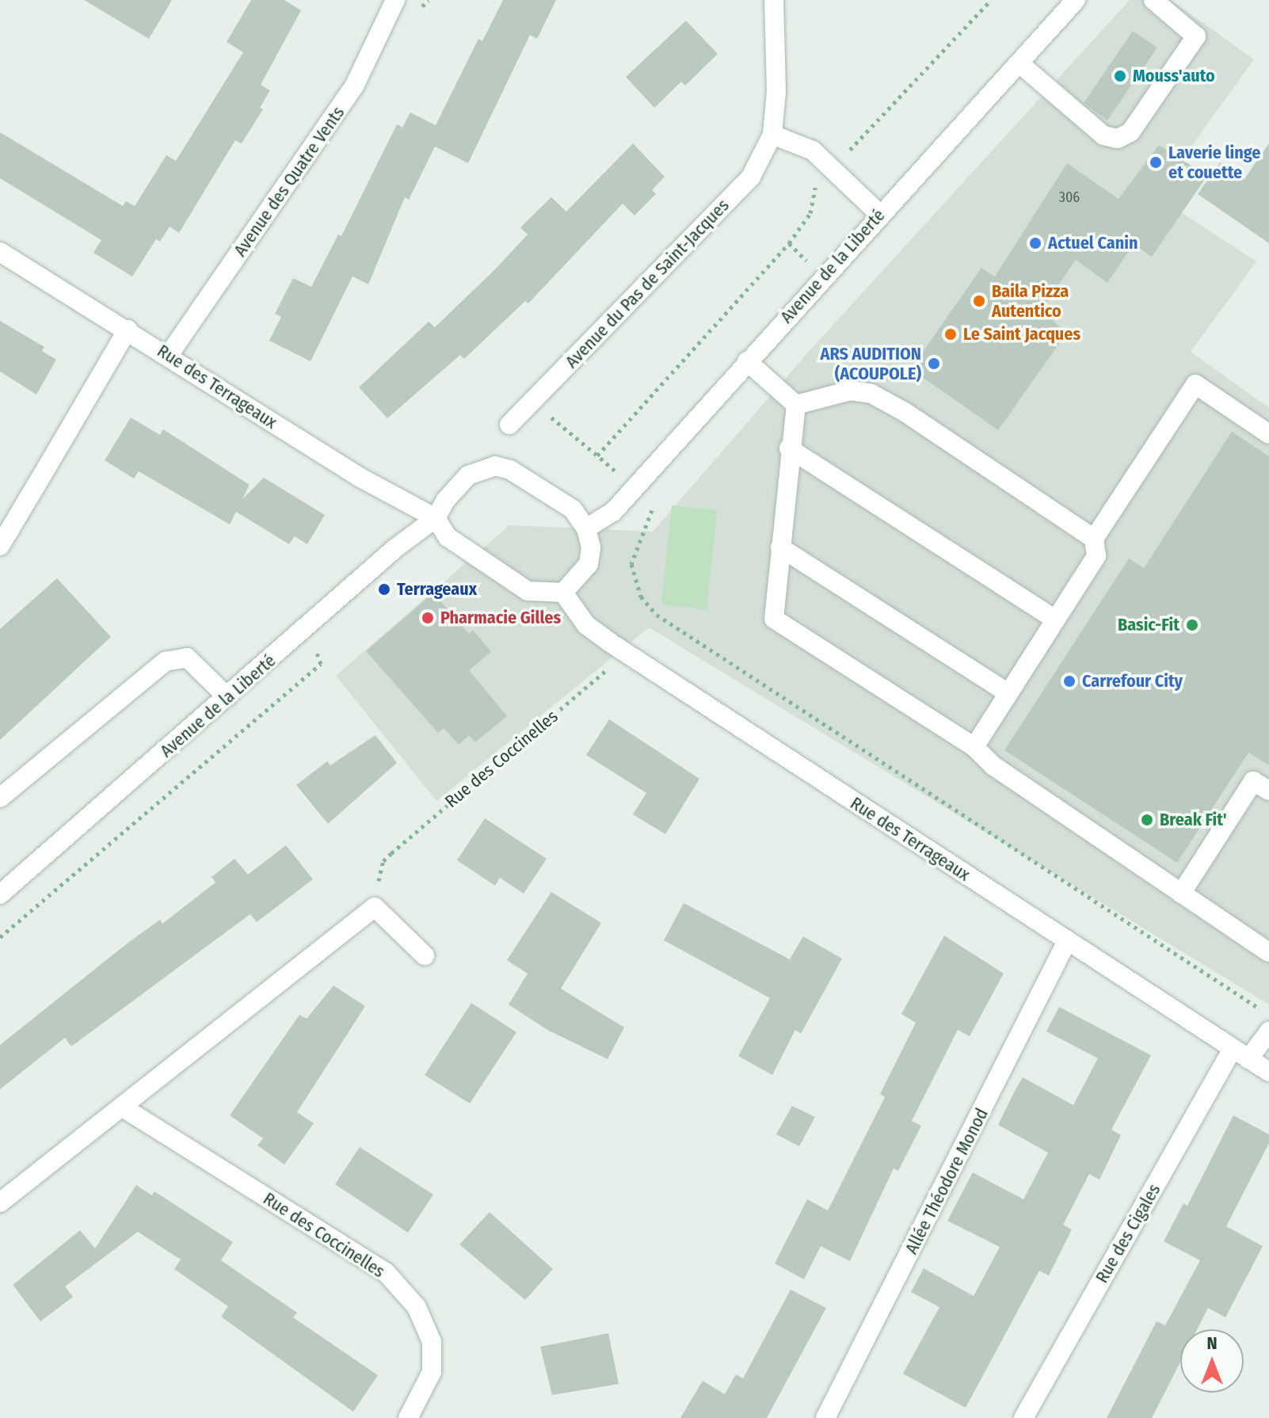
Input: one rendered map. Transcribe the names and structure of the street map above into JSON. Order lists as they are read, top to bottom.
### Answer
{
  "streets": {
    "street": [
      "Avenue des Quatre Vents",
      "Avenue de la Liberté",
      "Avenue du Pas de Saint-Jacques",
      "Rue des Terrageaux",
      "Rue des Coccinelles",
      "Allée Théodore Monod",
      "Rue des Cigales"
    ]
  },
  "crossings": [
    ["Avenue des Quatre Vents", "Rue des Terrageaux"],
    ["Avenue de la Liberté", "Rue des Terrageaux"],
    ["Rue des Terrageaux", "Rue des Coccinelles"],
    ["Rue des Terrageaux", "Allée Théodore Monod"],
    ["Rue des Terrageaux", "Rue des Cigales"]
  ],
  "places": [
    "Mouss'auto",
    "Laverie linge et couette",
    "Actuel Canin",
    "Baila Pizza Autentico",
    "Le Saint Jacques",
    "ARS AUDITION (ACOUPOLE)",
    "Terrageaux",
    "Pharmacie Gilles",
    "Basic-Fit",
    "Carrefour City",
    "Break Fit'"
  ],
  "house_numbers": ["306"],
  "north": "top"
}
